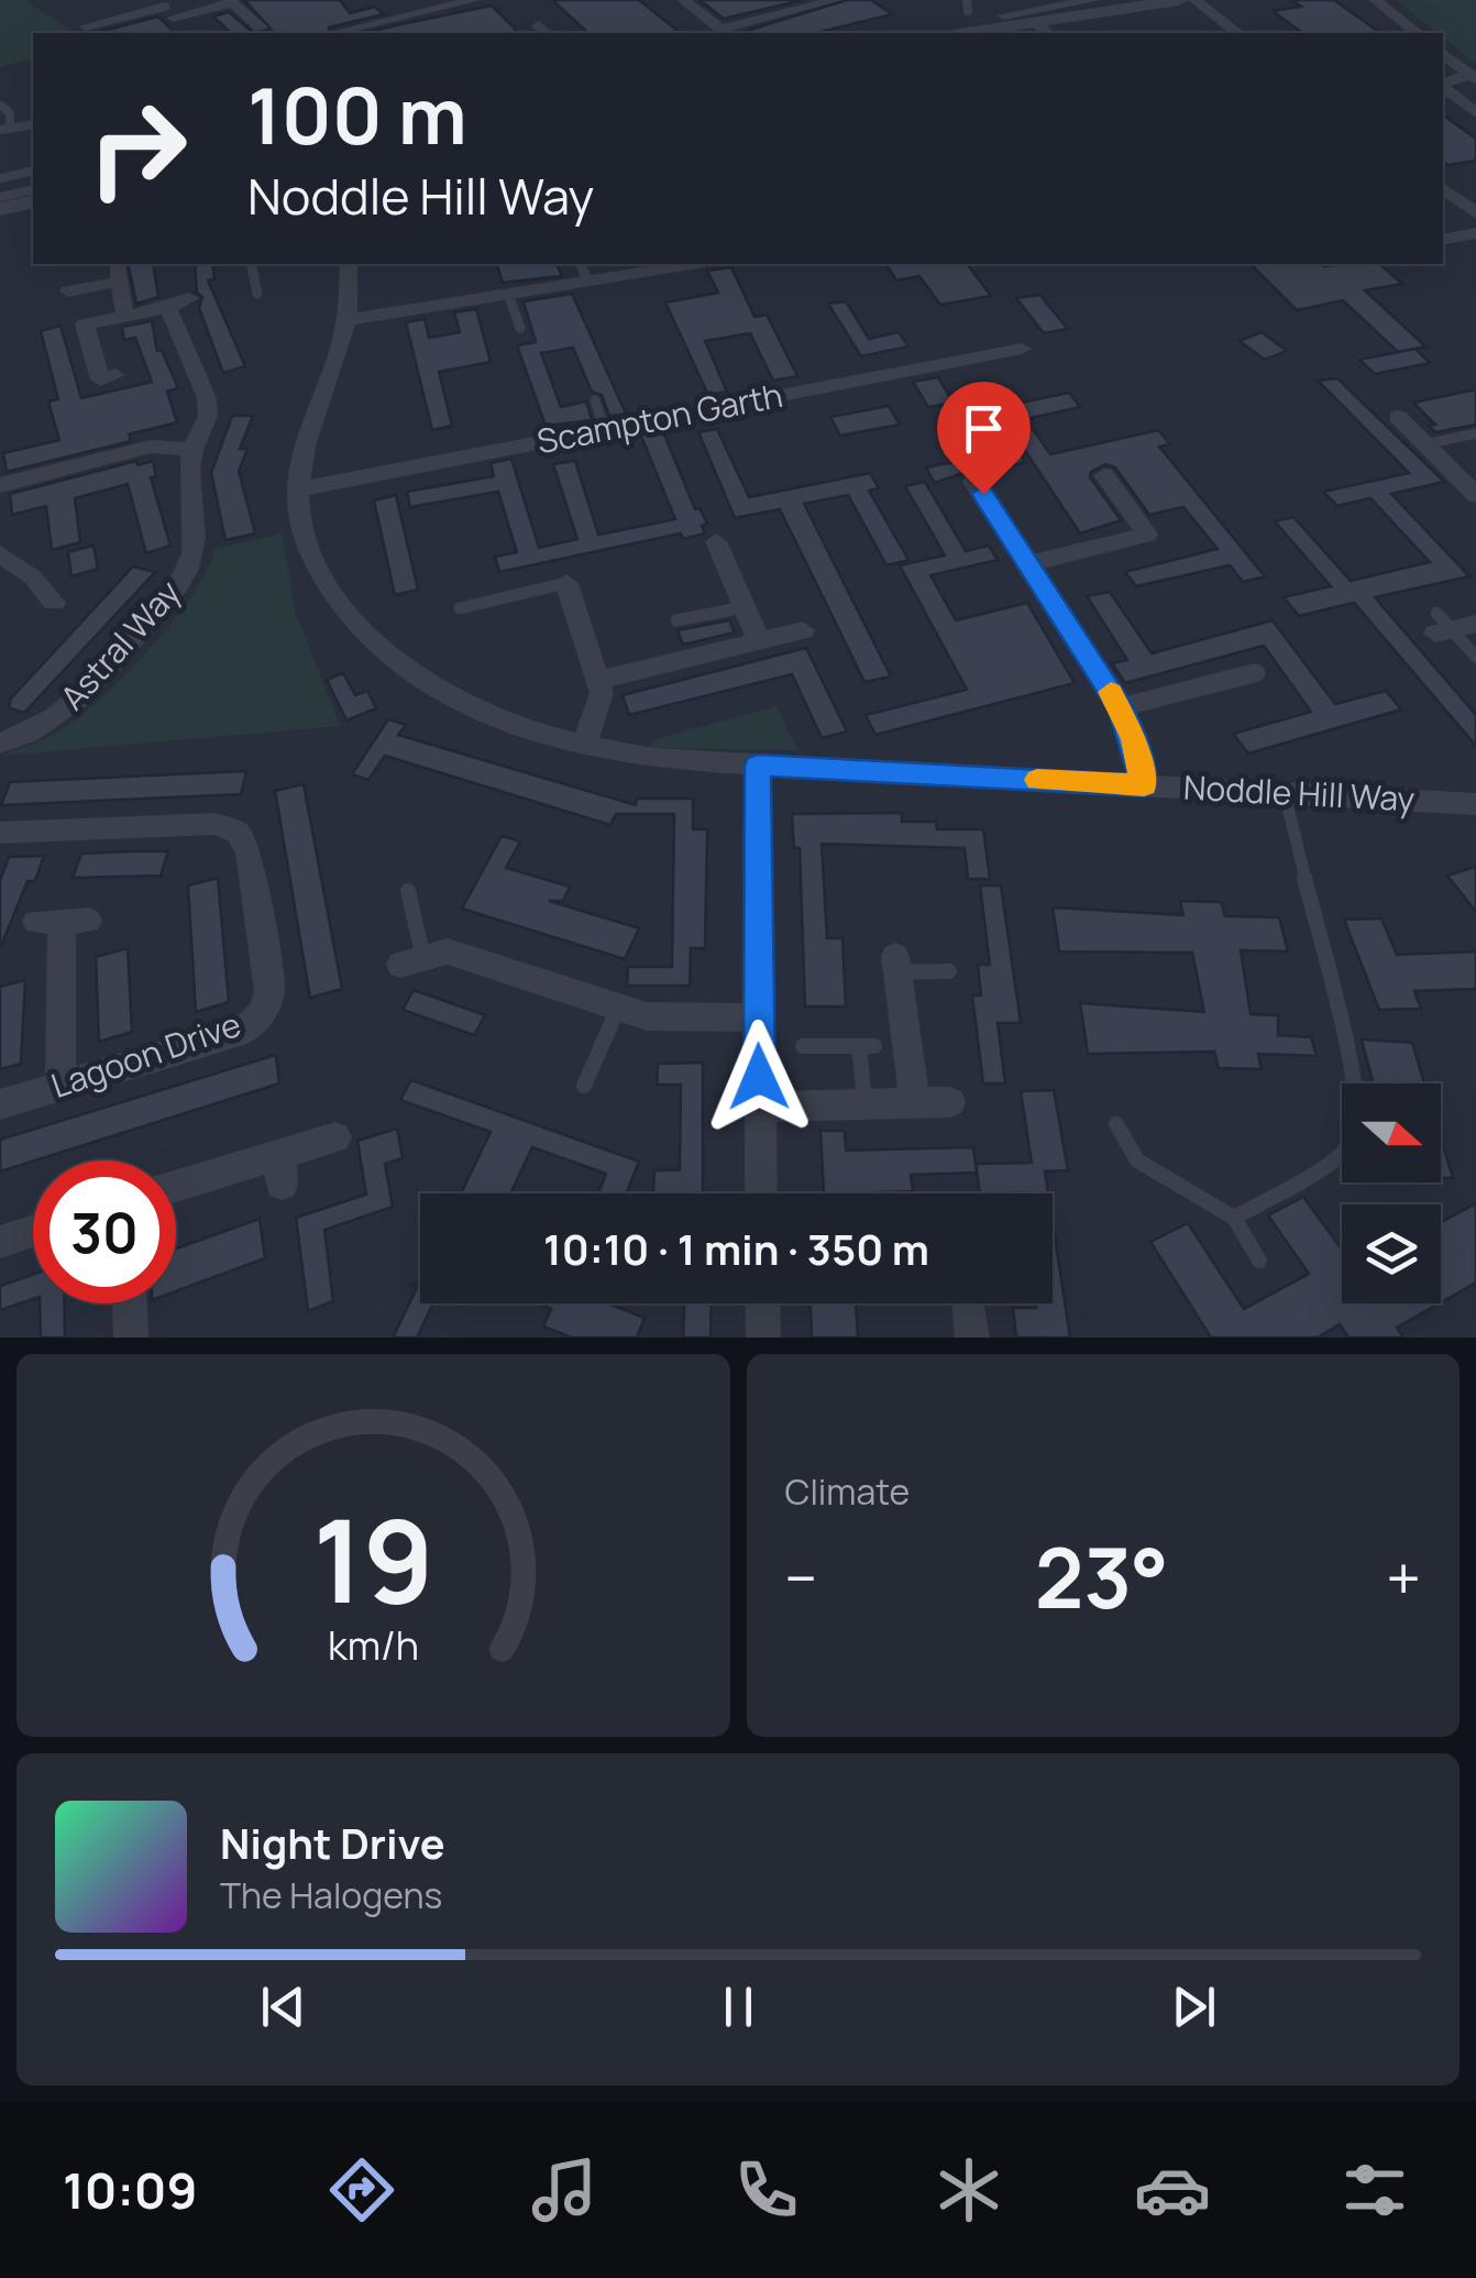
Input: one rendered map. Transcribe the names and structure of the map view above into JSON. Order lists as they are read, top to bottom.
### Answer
{
  "streets": {
    "street": [
      "Scampton Garth",
      "Astral Way",
      "Noddle Hill Way",
      "Lagoon Drive"
    ]
  },
  "crossings": [
    ["Scampton Garth", "Noddle Hill Way"]
  ],
  "north": "right",
  "page": {
    "turn": ["100 m", "Noddle Hill Way"],
    "limit": "30",
    "trip": "10:10 · 1 min · 350 m",
    "tile": "Climate",
    "heat": ["−", "23°", "+"],
    "song": ["Night Drive", "The Halogens"],
    "tabs": "10:09",
    "gauge": ["19", "km/h"]
  }
}
